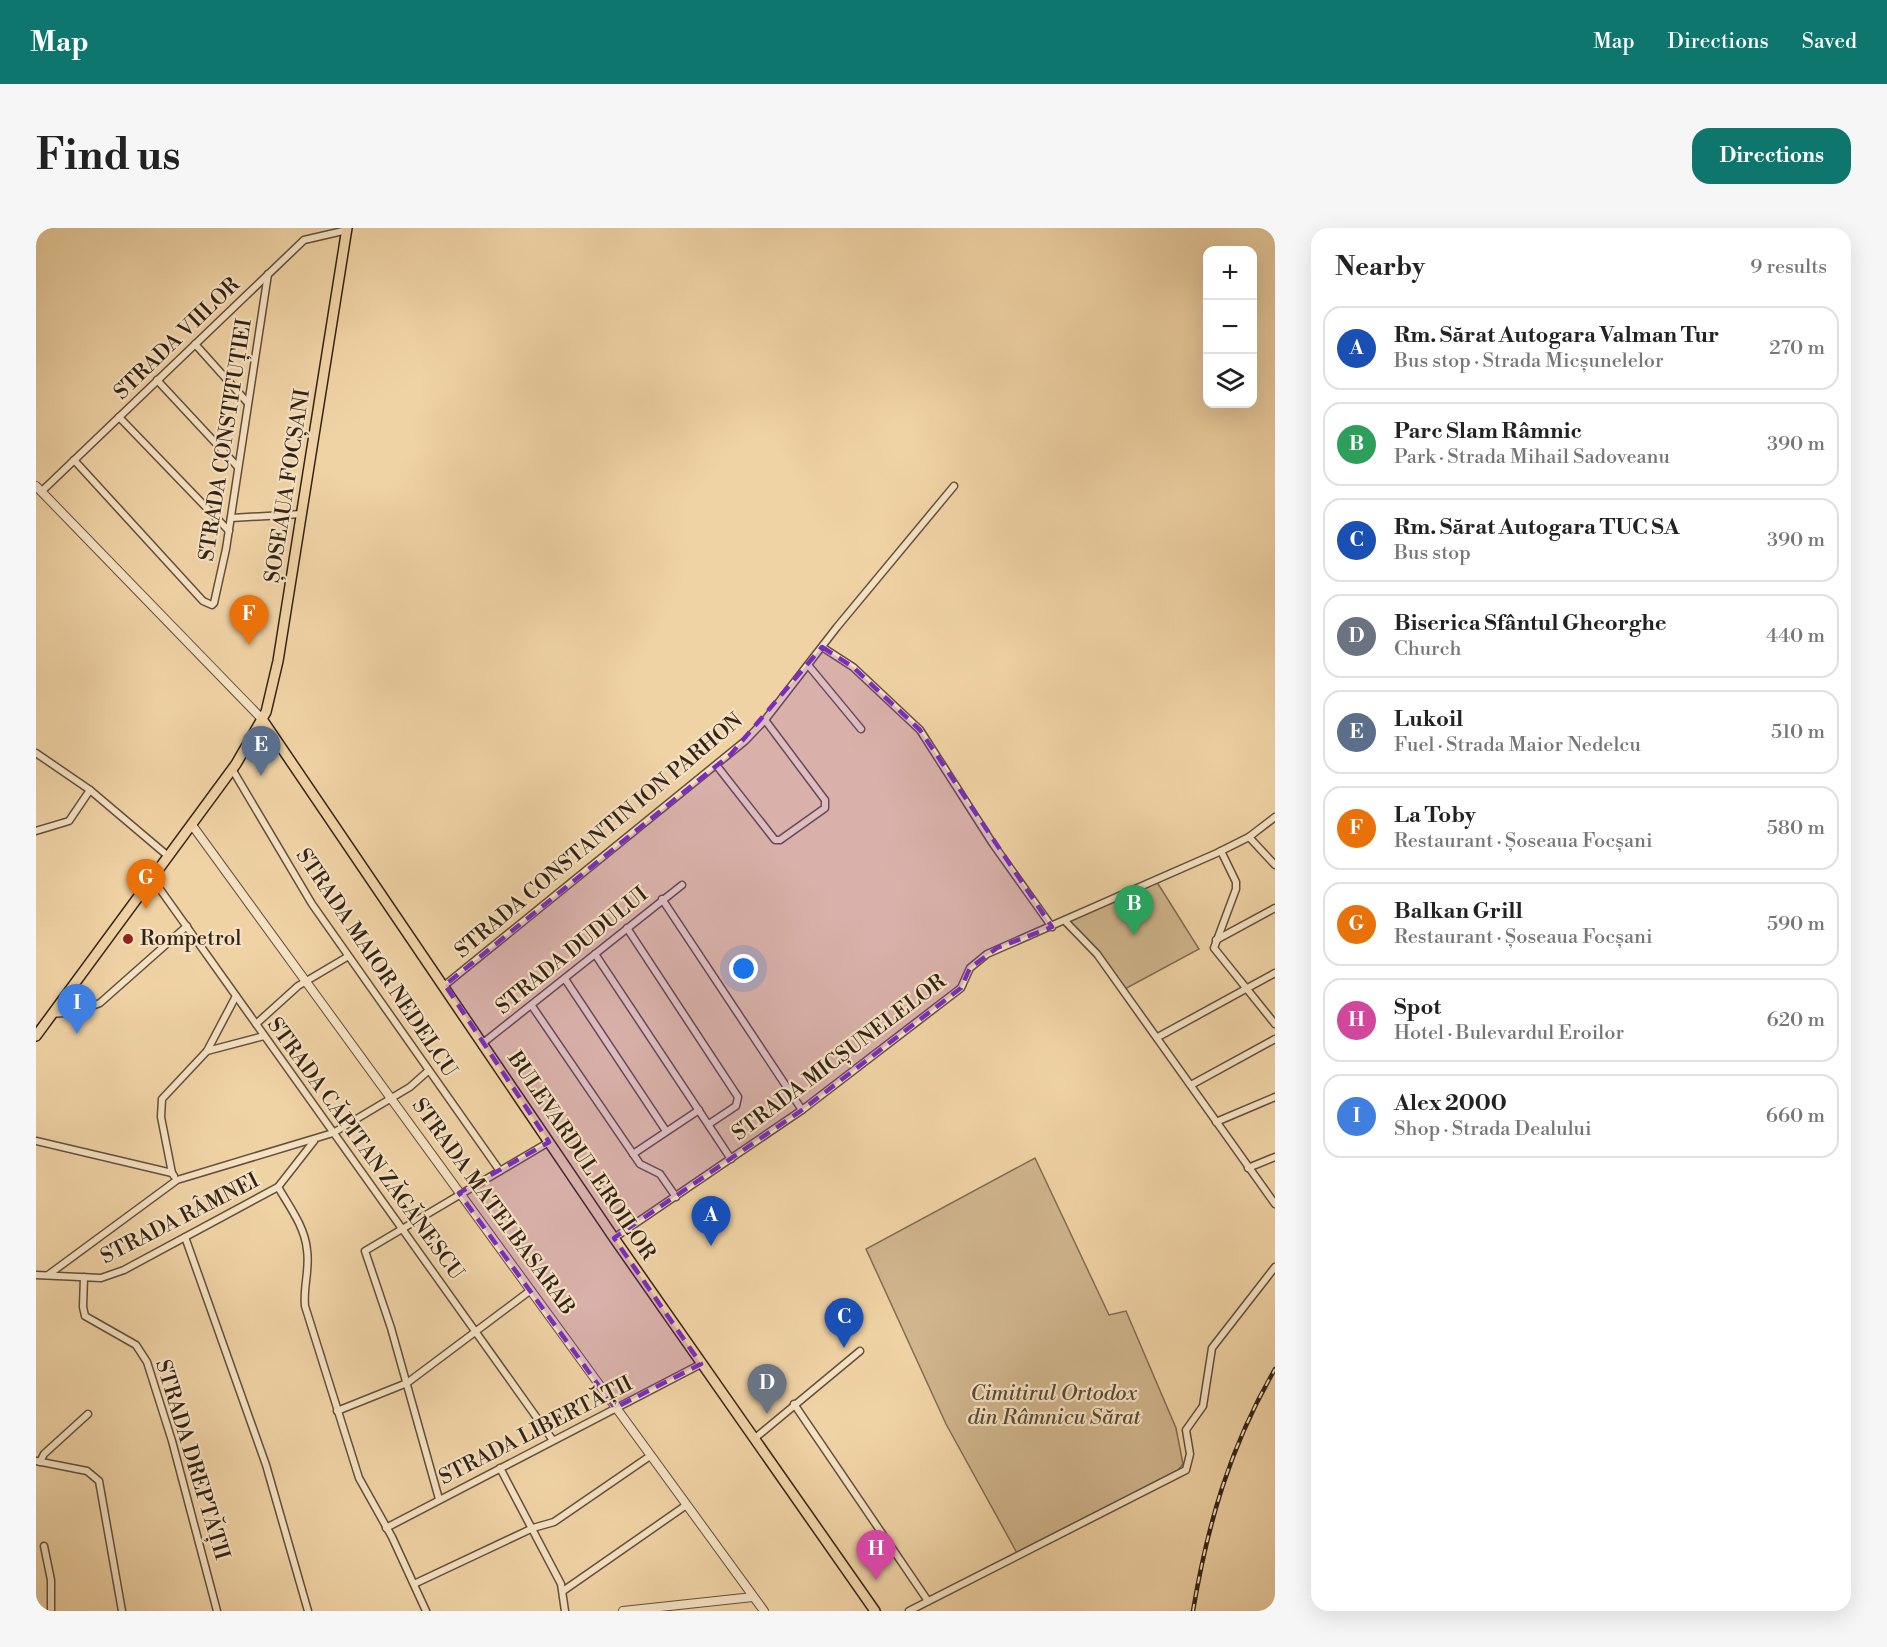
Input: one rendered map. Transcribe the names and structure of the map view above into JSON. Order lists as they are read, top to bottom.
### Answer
{
  "streets": {
    "main road": ["ȘOSEAUA FOCȘANI", "BULEVARDUL EROILOR"],
    "street": [
      "STRADA VIILOR",
      "STRADA CONSTITUȚIEI",
      "STRADA CONSTANTIN ION PARHON",
      "STRADA DUDULUI",
      "STRADA MAIOR NEDELCU",
      "STRADA MICȘUNELELOR",
      "STRADA CĂPITAN ZĂGĂNESCU",
      "STRADA MATEI BASARAB",
      "STRADA RÂMNEI",
      "STRADA LIBERTĂȚII",
      "STRADA DREPTĂȚII"
    ]
  },
  "crossings": [
    ["STRADA VIILOR", "STRADA CONSTITUȚIEI"],
    ["STRADA VIILOR", "ȘOSEAUA FOCȘANI"],
    ["ȘOSEAUA FOCȘANI", "STRADA MAIOR NEDELCU"],
    ["ȘOSEAUA FOCȘANI", "STRADA CĂPITAN ZĂGĂNESCU"],
    ["ȘOSEAUA FOCȘANI", "BULEVARDUL EROILOR"],
    ["ȘOSEAUA FOCȘANI", "STRADA MATEI BASARAB"],
    ["STRADA CONSTANTIN ION PARHON", "BULEVARDUL EROILOR"],
    ["STRADA DUDULUI", "BULEVARDUL EROILOR"],
    ["STRADA MICȘUNELELOR", "BULEVARDUL EROILOR"],
    ["STRADA CĂPITAN ZĂGĂNESCU", "STRADA LIBERTĂȚII"],
    ["BULEVARDUL EROILOR", "STRADA LIBERTĂȚII"],
    ["STRADA MATEI BASARAB", "STRADA LIBERTĂȚII"],
    ["STRADA RÂMNEI", "STRADA DREPTĂȚII"]
  ],
  "parks": ["Cimitirul Ortodox din Râmnicu Sărat"],
  "places": ["Rompetrol"],
  "page": {
    "header": "Map",
    "nav": ["Map", "Directions", "Saved"],
    "buttons": "Directions",
    "title": "Find us",
    "heading": ["Nearby", "9 results"],
    "map_buttons": ["+", "−"],
    "list": [
      {
        "mark": "A",
        "name": "Rm. Sărat Autogara Valman Tur",
        "note": "Bus stop · Strada Micșunelelor",
        "value": "270 m"
      },
      {
        "mark": "B",
        "name": "Parc Slam Râmnic",
        "note": "Park · Strada Mihail Sadoveanu",
        "value": "390 m"
      },
      {
        "mark": "C",
        "name": "Rm. Sărat Autogara TUC SA",
        "note": "Bus stop",
        "value": "390 m"
      },
      {
        "mark": "D",
        "name": "Biserica Sfântul Gheorghe",
        "note": "Church",
        "value": "440 m"
      },
      {
        "mark": "E",
        "name": "Lukoil",
        "note": "Fuel · Strada Maior Nedelcu",
        "value": "510 m"
      },
      {
        "mark": "F",
        "name": "La Toby",
        "note": "Restaurant · Șoseaua Focșani",
        "value": "580 m"
      },
      {
        "mark": "G",
        "name": "Balkan Grill",
        "note": "Restaurant · Șoseaua Focșani",
        "value": "590 m"
      },
      {
        "mark": "H",
        "name": "Spot",
        "note": "Hotel · Bulevardul Eroilor",
        "value": "620 m"
      },
      {
        "mark": "I",
        "name": "Alex 2000",
        "note": "Shop · Strada Dealului",
        "value": "660 m"
      }
    ],
    "pins": [
      "F",
      "E",
      "G",
      "B",
      "I",
      "A",
      "C",
      "D",
      "H"
    ]
  }
}
